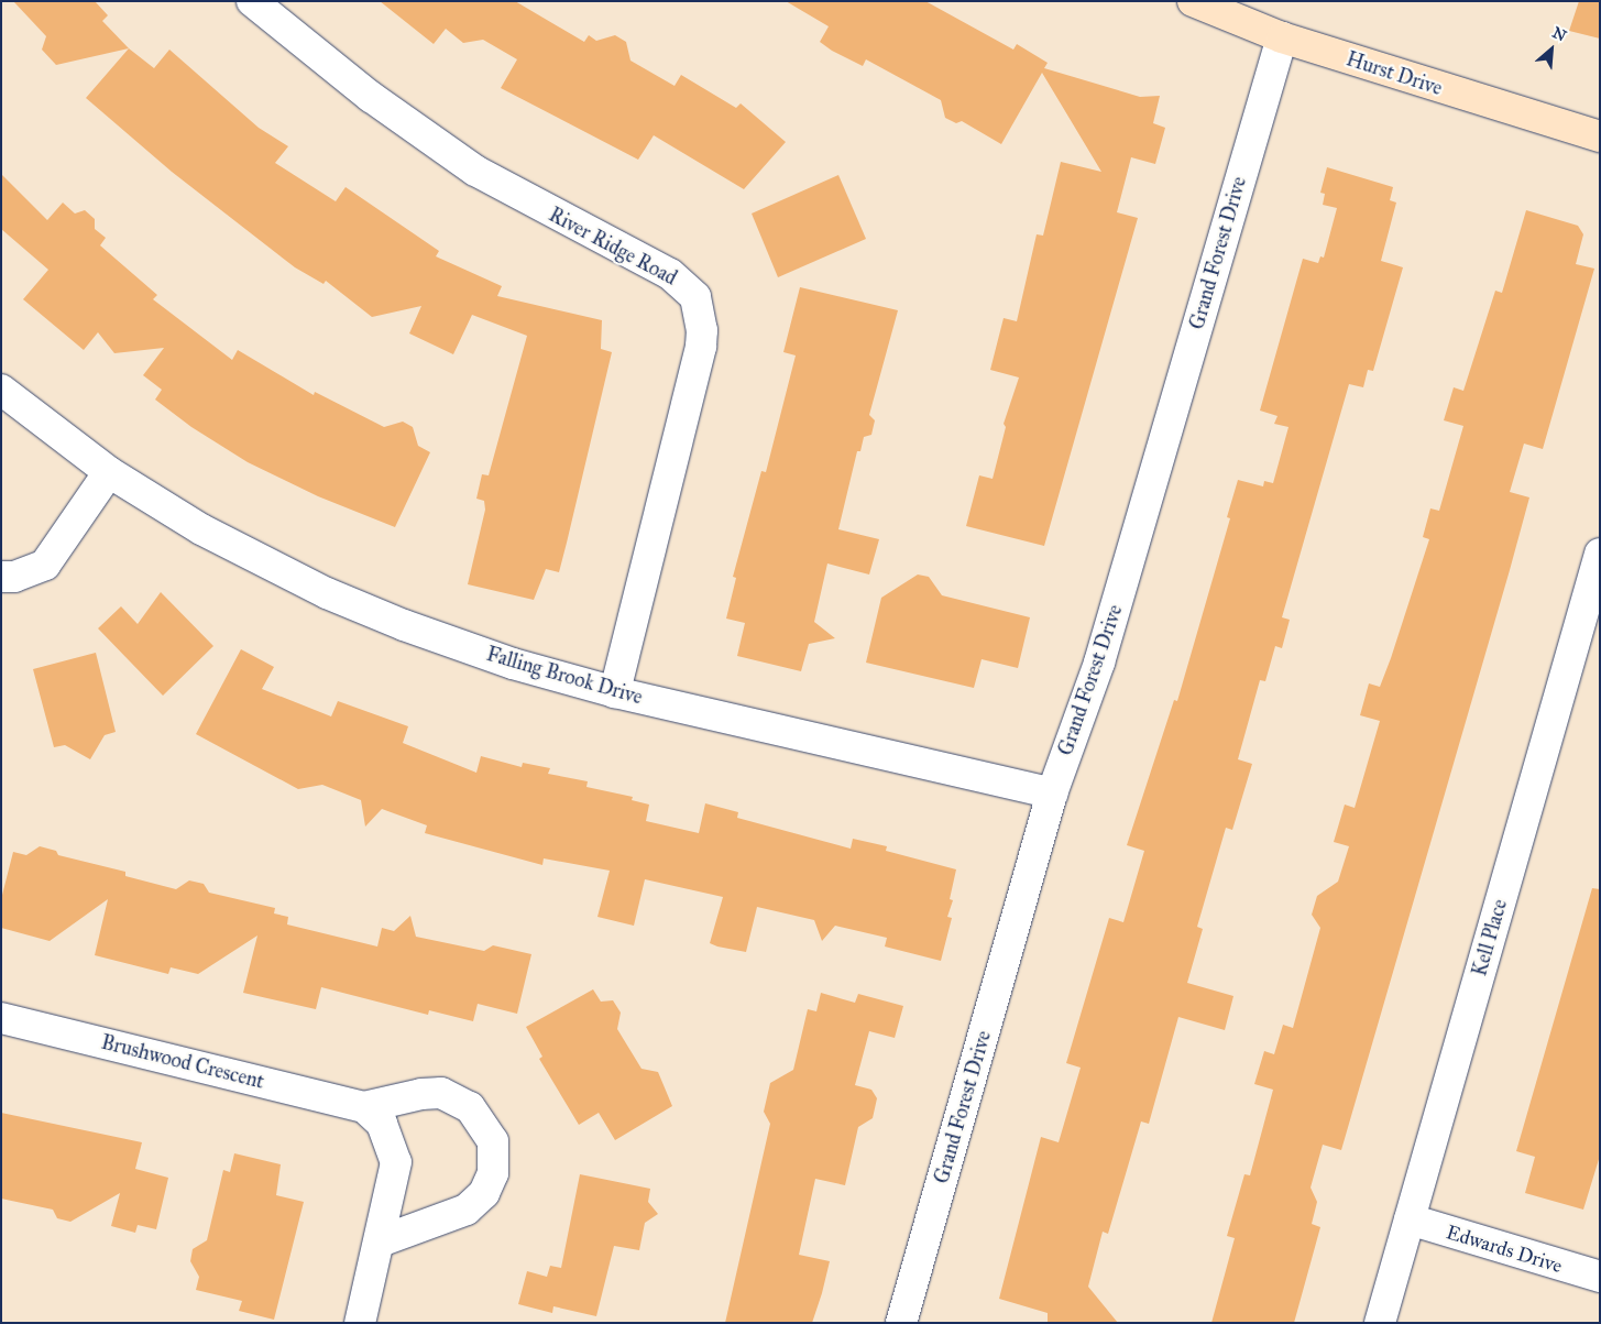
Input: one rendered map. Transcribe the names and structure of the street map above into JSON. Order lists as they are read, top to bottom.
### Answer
{
  "streets": {
    "street": [
      "Hurst Drive",
      "River Ridge Road",
      "Grand Forest Drive",
      "Falling Brook Drive",
      "Kell Place",
      "Brushwood Crescent",
      "Edwards Drive"
    ]
  },
  "crossings": [
    ["Hurst Drive", "Grand Forest Drive"],
    ["River Ridge Road", "Falling Brook Drive"],
    ["Grand Forest Drive", "Falling Brook Drive"],
    ["Kell Place", "Edwards Drive"]
  ],
  "north": "top right"
}
